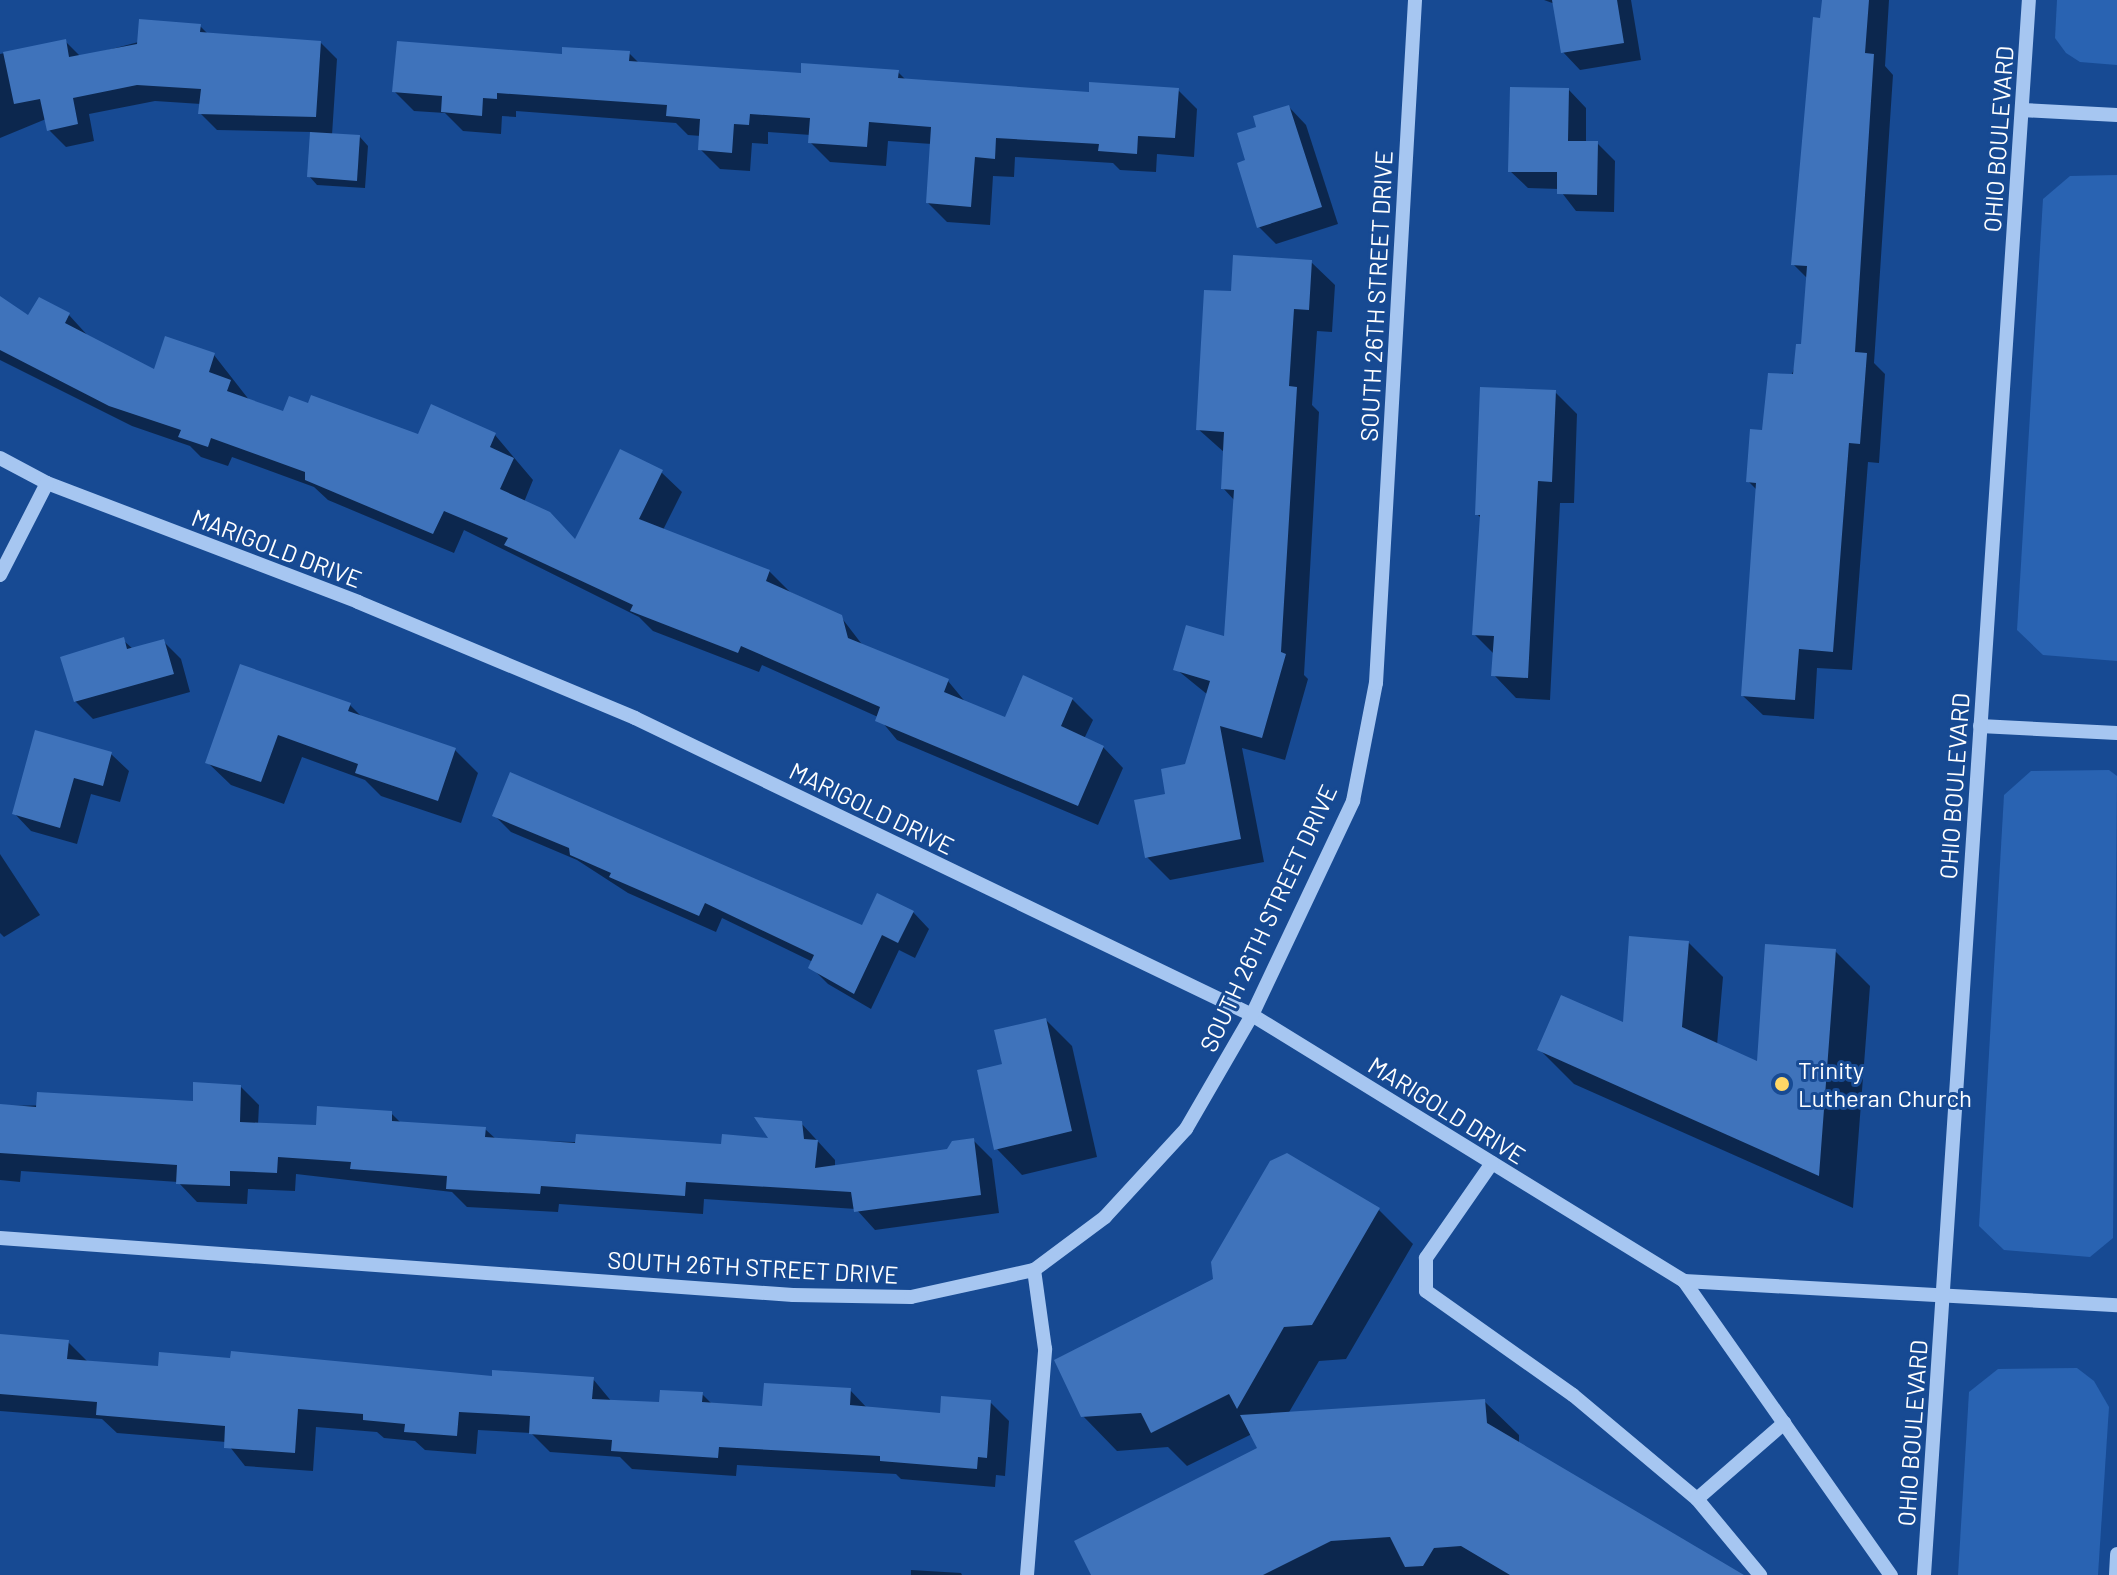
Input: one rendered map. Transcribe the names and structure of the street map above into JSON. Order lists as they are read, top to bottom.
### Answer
{
  "streets": {
    "street": ["OHIO BOULEVARD", "SOUTH 26TH STREET DRIVE", "MARIGOLD DRIVE"]
  },
  "crossings": [
    ["OHIO BOULEVARD", "MARIGOLD DRIVE"],
    ["SOUTH 26TH STREET DRIVE", "MARIGOLD DRIVE"]
  ],
  "places": ["Trinity Lutheran Church"]
}
